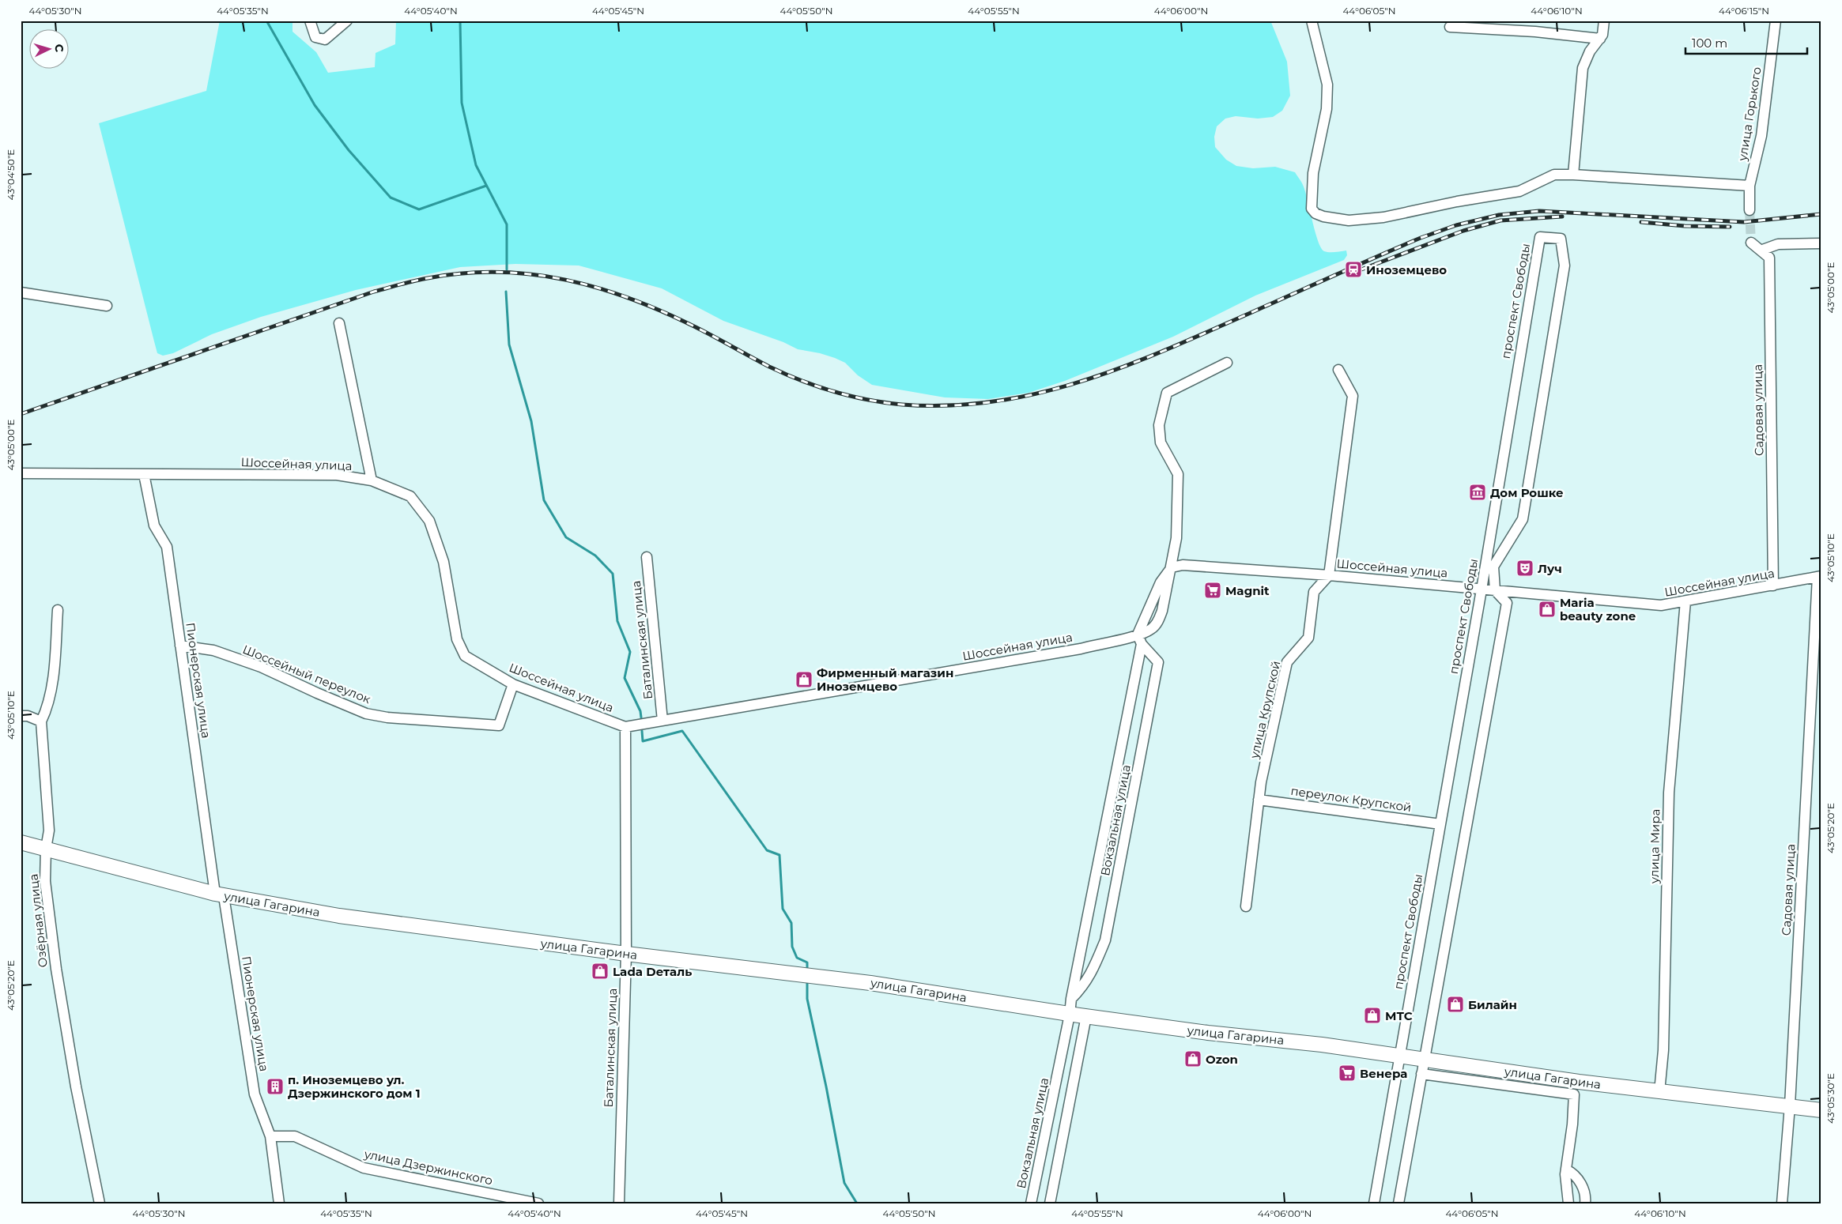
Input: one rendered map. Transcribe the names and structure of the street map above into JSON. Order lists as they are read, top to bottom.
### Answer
{
  "streets": {
    "main road": ["улица Гагарина"],
    "street": [
      "улица Горького",
      "проспект Свободы",
      "Садовая улица",
      "Шоссейная улица",
      "Баталинская улица",
      "Шоссейный переулок",
      "Пионерская улица",
      "улица Крупской",
      "переулок Крупской",
      "Вокзальная улица",
      "улица Мира",
      "Озёрная улица",
      "улица Дзержинского"
    ]
  },
  "crossings": [
    ["проспект Свободы", "Шоссейная улица"],
    ["проспект Свободы", "переулок Крупской"],
    ["проспект Свободы", "улица Гагарина"],
    ["Садовая улица", "Шоссейная улица"],
    ["Садовая улица", "улица Гагарина"],
    ["Шоссейная улица", "Баталинская улица"],
    ["Шоссейная улица", "Шоссейный переулок"],
    ["Шоссейная улица", "Пионерская улица"],
    ["Шоссейная улица", "улица Крупской"],
    ["Шоссейная улица", "Вокзальная улица"],
    ["Шоссейная улица", "улица Мира"],
    ["Баталинская улица", "улица Гагарина"],
    ["Шоссейный переулок", "Пионерская улица"],
    ["Пионерская улица", "улица Гагарина"],
    ["Пионерская улица", "улица Дзержинского"],
    ["улица Крупской", "переулок Крупской"],
    ["Вокзальная улица", "улица Гагарина"],
    ["улица Мира", "улица Гагарина"],
    ["улица Гагарина", "Озёрная улица"]
  ],
  "places": {
    "station": ["Иноземцево"],
    "museum": ["Дом Рошке"],
    "theatre": ["Луч"],
    "supermarket": ["Magnit", "Венера"],
    "shop": [
      "Maria beauty zone",
      "Фирменный магазин Иноземцево",
      "Lada Dеталь",
      "Билайн",
      "МТС",
      "Ozon"
    ],
    "building": ["п. Иноземцево ул. Дзержинского дом 1"]
  },
  "scale_bar": "100 m",
  "north": "right",
  "coordinates": [
    "44°05'30\"N",
    "44°05'35\"N",
    "44°05'40\"N",
    "44°05'45\"N",
    "44°05'50\"N",
    "44°05'55\"N",
    "44°06'00\"N",
    "44°06'05\"N",
    "44°06'10\"N",
    "44°06'15\"N",
    "43°04'50\"E",
    "43°05'00\"E",
    "43°05'10\"E",
    "43°05'20\"E",
    "43°05'30\"E"
  ]
}
